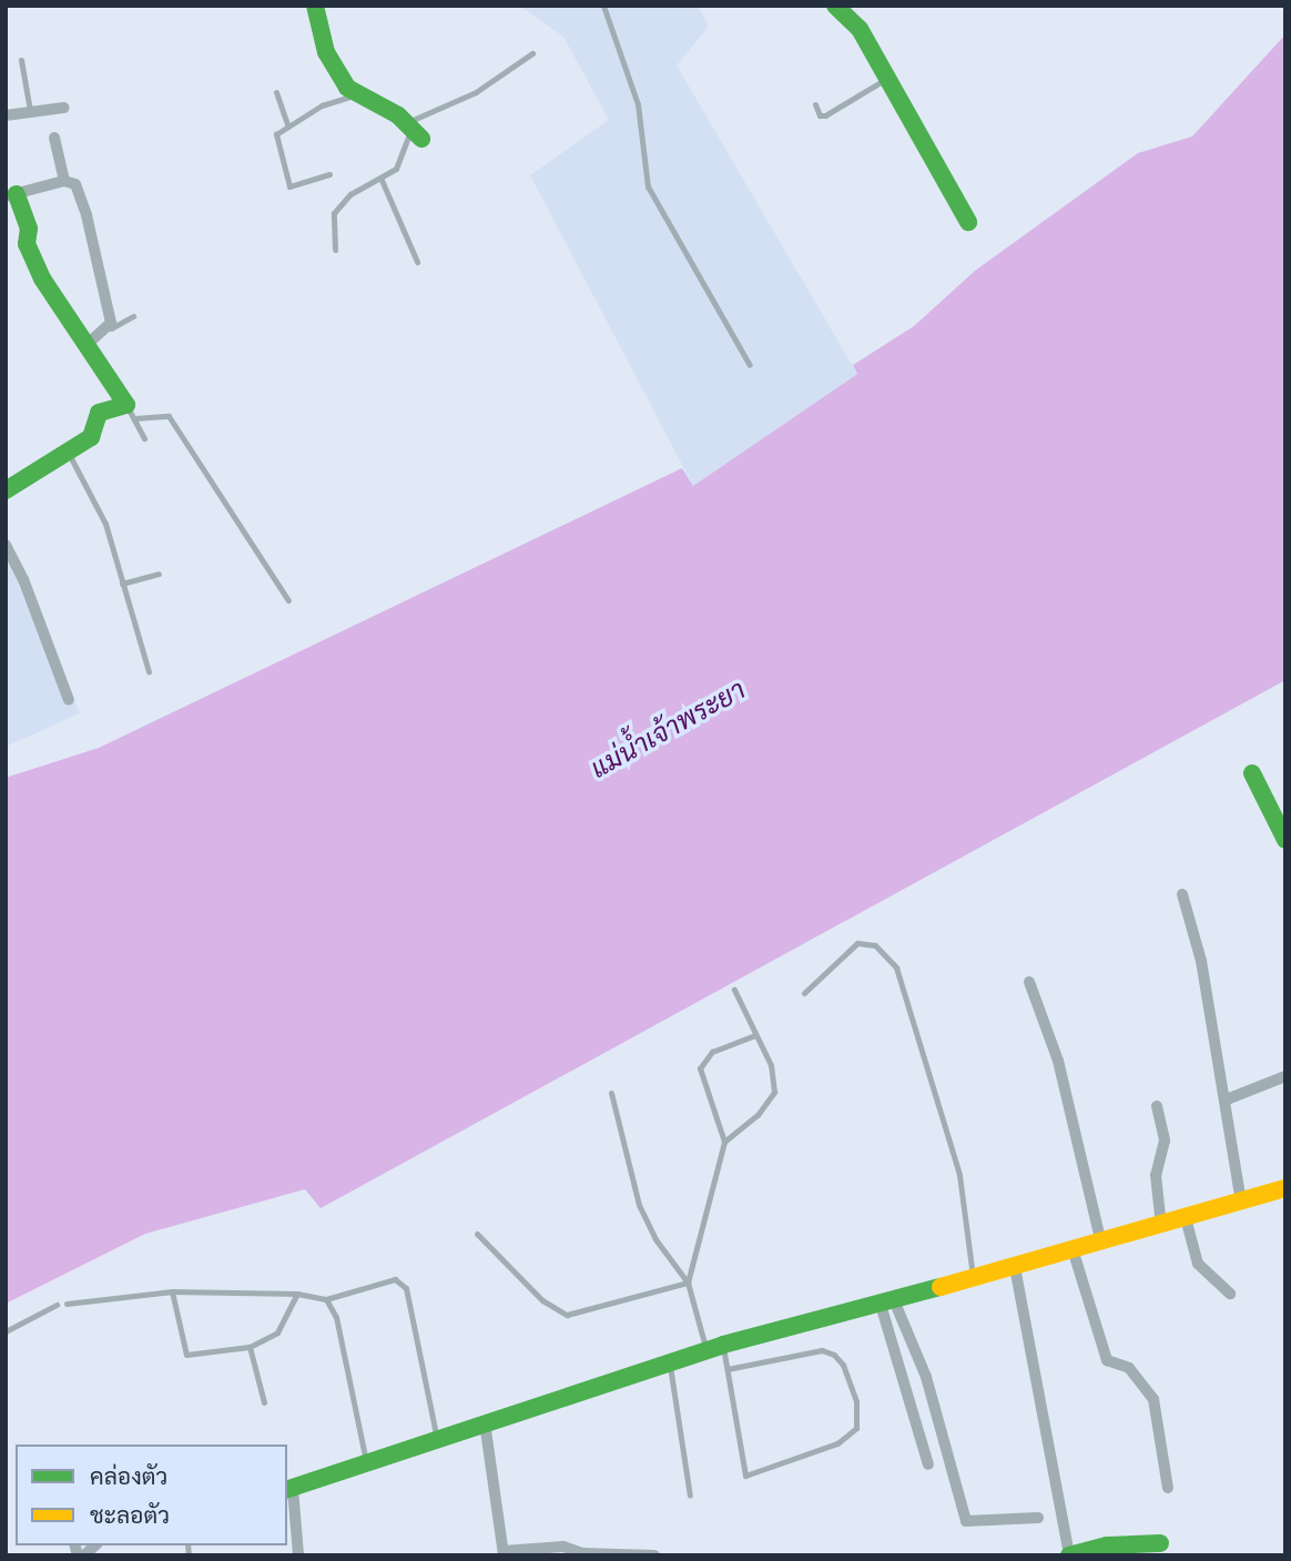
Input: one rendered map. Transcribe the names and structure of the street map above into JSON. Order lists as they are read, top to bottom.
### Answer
{
  "water": ["แม่น้ำเจ้าพระยา"],
  "legend": ["คล่องตัว", "ชะลอตัว"]
}
